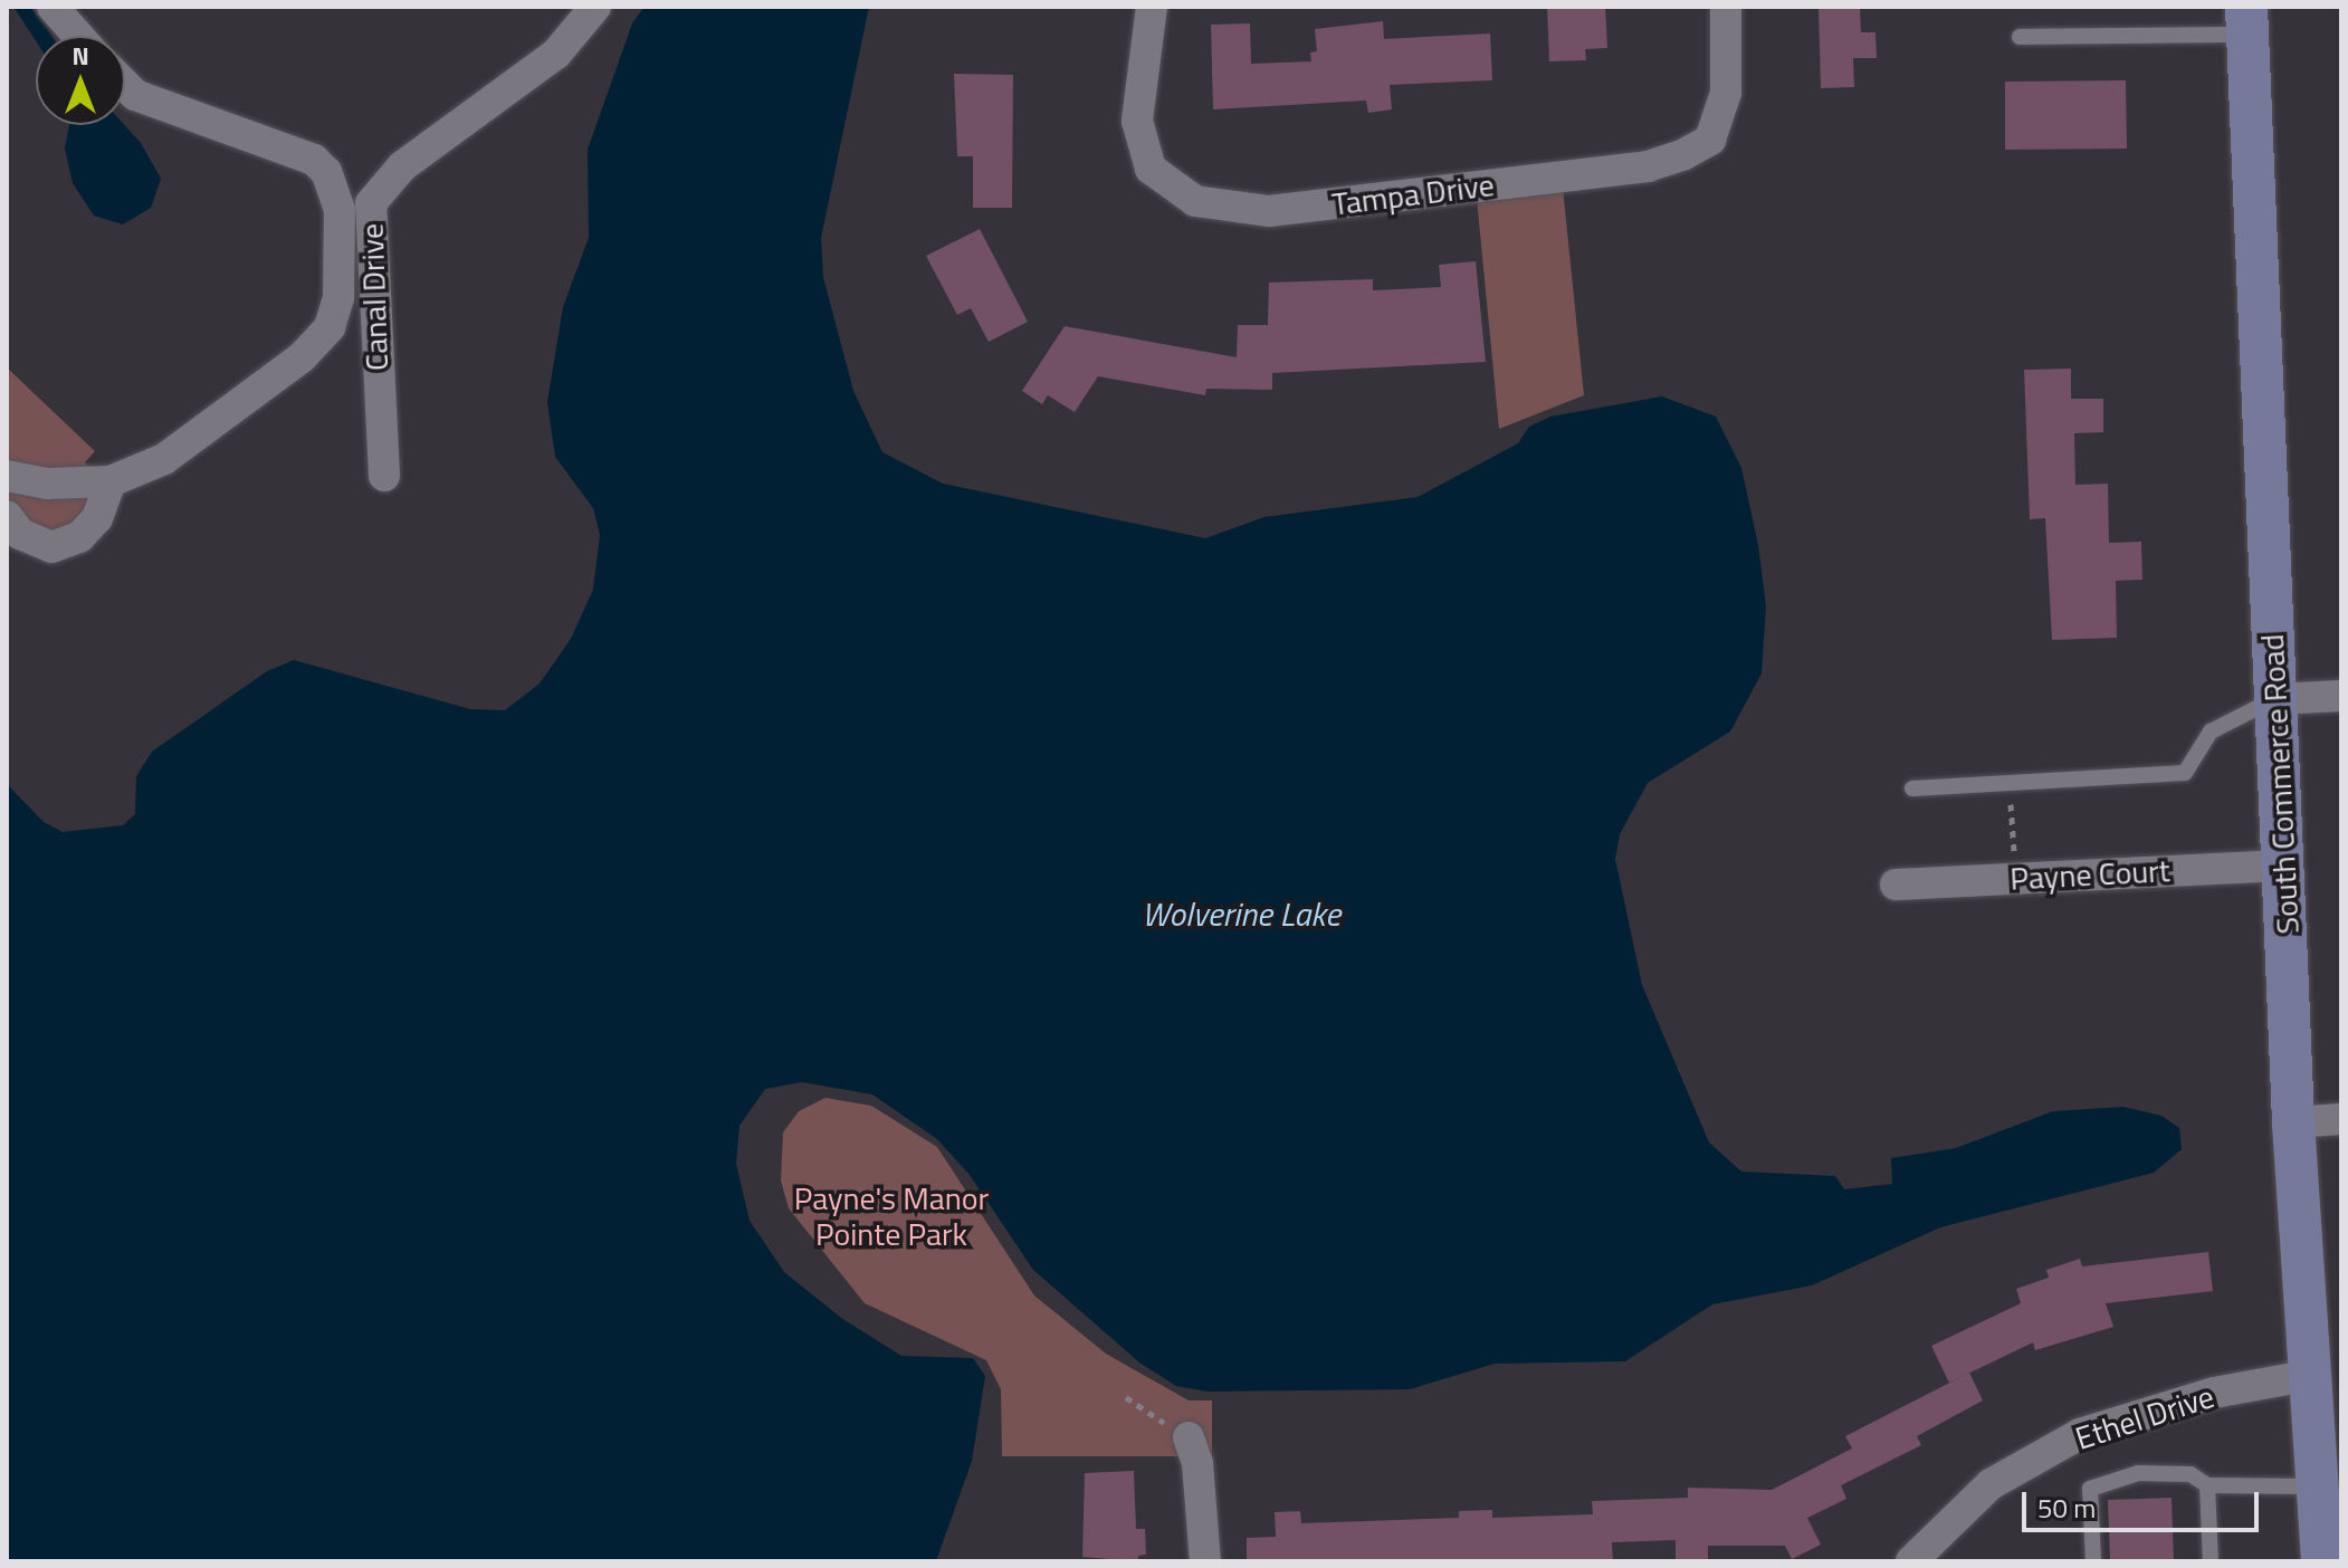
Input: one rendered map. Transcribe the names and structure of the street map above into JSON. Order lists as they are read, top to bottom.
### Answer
{
  "streets": {
    "street": [
      "Tampa Drive",
      "Canal Drive",
      "South Commerce Road",
      "Payne Court",
      "Ethel Drive"
    ]
  },
  "crossings": [
    ["South Commerce Road", "Payne Court"],
    ["South Commerce Road", "Ethel Drive"]
  ],
  "water": ["Wolverine Lake"],
  "parks": ["Payne's Manor Pointe Park"],
  "scale_bar": "50 m",
  "north": "top"
}
